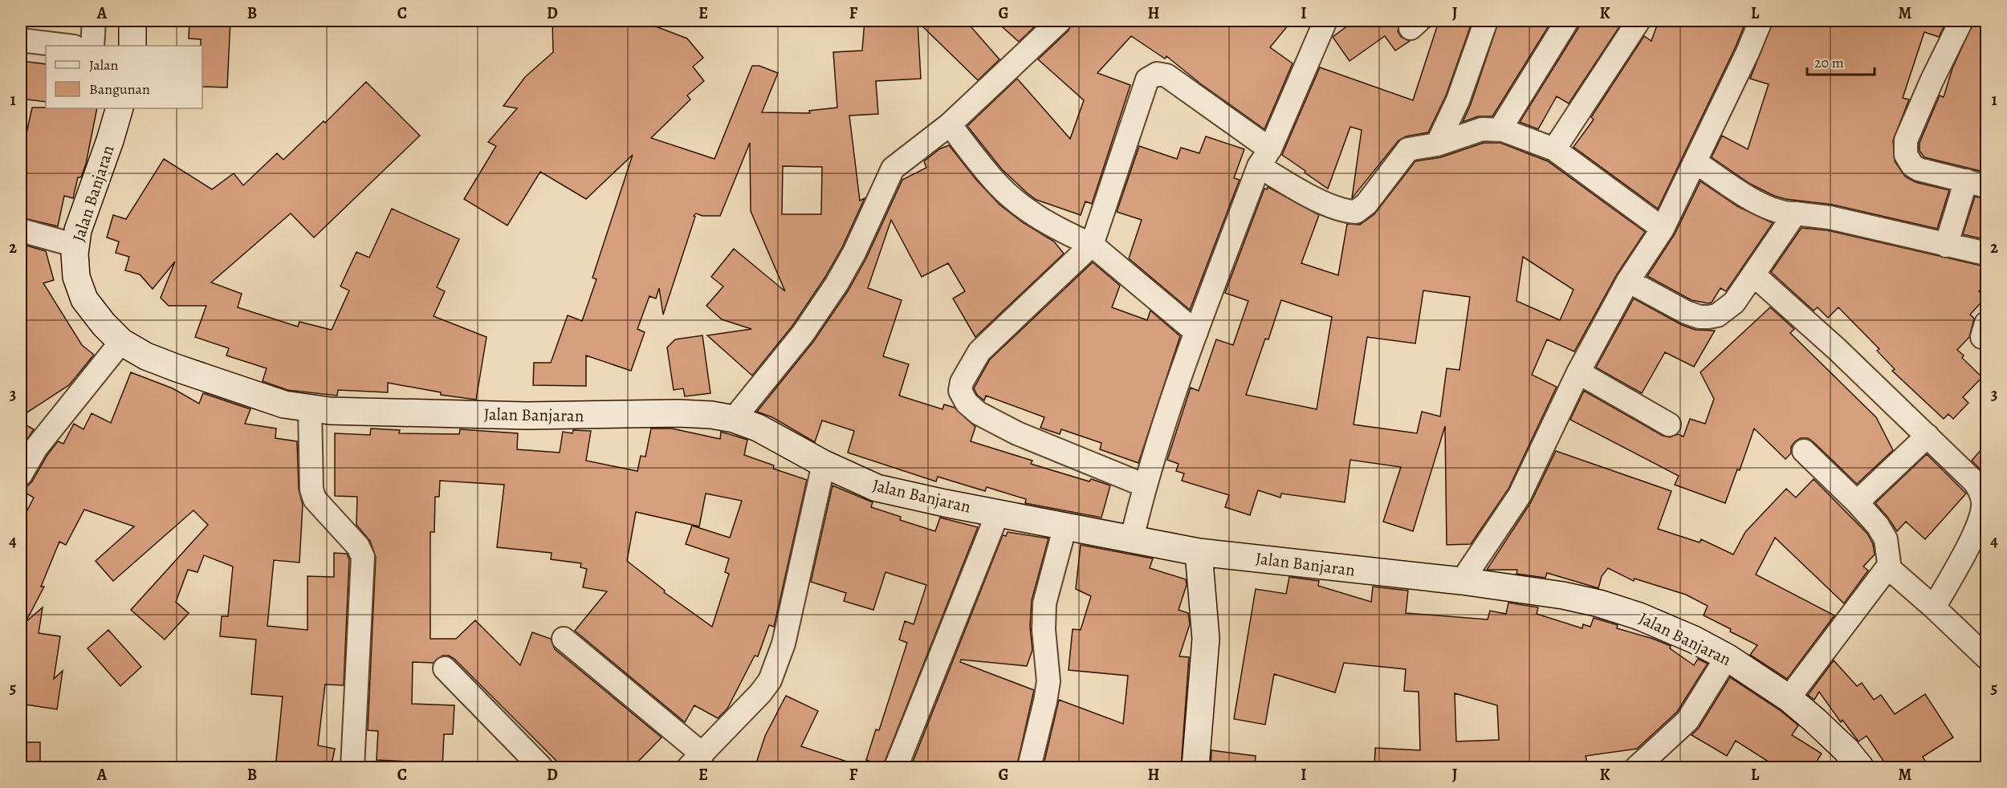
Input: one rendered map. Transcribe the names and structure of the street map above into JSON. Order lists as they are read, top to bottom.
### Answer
{
  "streets": {
    "street": ["Jalan Banjaran"]
  },
  "legend": ["Jalan", "Bangunan"],
  "scale_bar": "20 m",
  "grid": {
    "columns": [
      "A",
      "B",
      "C",
      "D",
      "E",
      "F",
      "G",
      "H",
      "I",
      "J",
      "K",
      "L",
      "M"
    ],
    "rows": [
      "1",
      "2",
      "3",
      "4",
      "5"
    ]
  }
}
